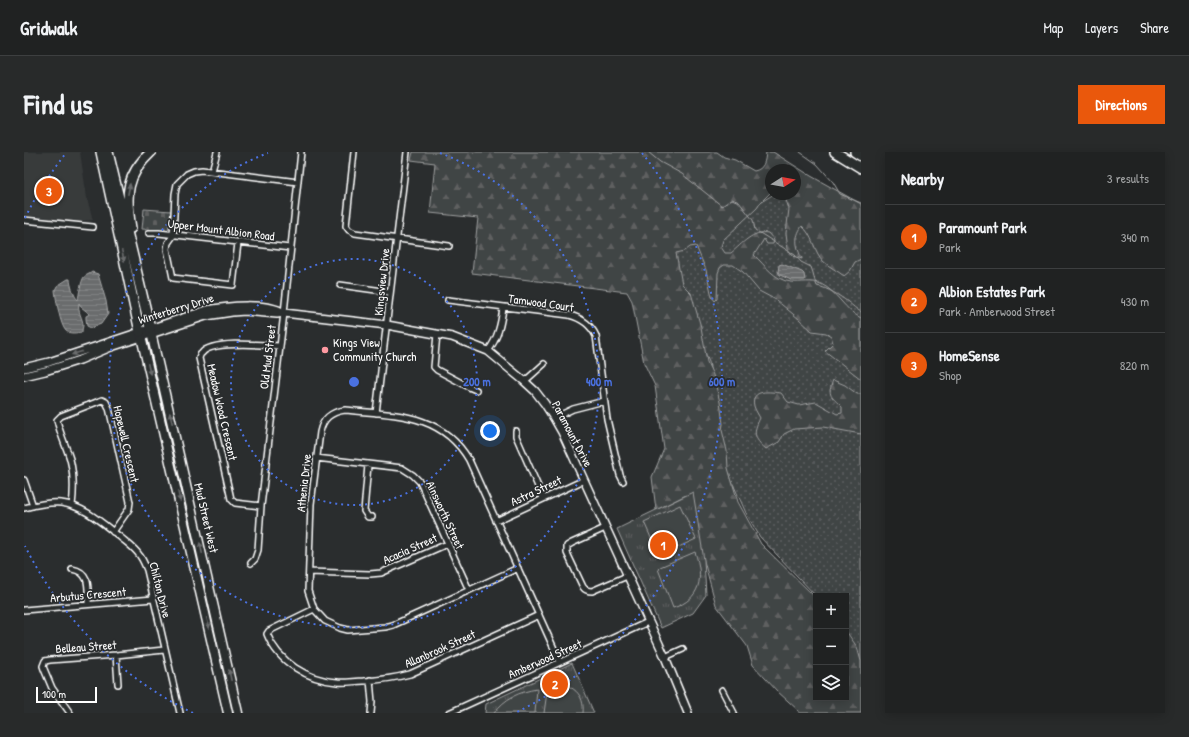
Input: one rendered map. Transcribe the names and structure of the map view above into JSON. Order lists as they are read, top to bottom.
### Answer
{
  "streets": {
    "main road": ["Mud Street West"],
    "street": [
      "Upper Mount Albion Road",
      "Kingsview Drive",
      "Tamwood Court",
      "Winterberry Drive",
      "Old Mud Street",
      "Meadow Wood Crescent",
      "Paramount Drive",
      "Hopewell Crescent",
      "Athenia Drive",
      "Astra Street",
      "Ainsworth Street",
      "Acacia Street",
      "Chilton Drive",
      "Arbutus Crescent",
      "Belleau Street",
      "Allanbrook Street",
      "Amberwood Street"
    ]
  },
  "crossings": [
    ["Upper Mount Albion Road", "Old Mud Street"],
    ["Kingsview Drive", "Paramount Drive"],
    ["Kingsview Drive", "Athenia Drive"],
    ["Winterberry Drive", "Old Mud Street"],
    ["Winterberry Drive", "Paramount Drive"],
    ["Winterberry Drive", "Mud Street West"],
    ["Old Mud Street", "Meadow Wood Crescent"],
    ["Old Mud Street", "Paramount Drive"],
    ["Paramount Drive", "Astra Street"],
    ["Paramount Drive", "Amberwood Street"],
    ["Hopewell Crescent", "Chilton Drive"],
    ["Athenia Drive", "Astra Street"],
    ["Athenia Drive", "Ainsworth Street"],
    ["Athenia Drive", "Acacia Street"],
    ["Athenia Drive", "Allanbrook Street"],
    ["Athenia Drive", "Amberwood Street"],
    ["Ainsworth Street", "Acacia Street"],
    ["Chilton Drive", "Arbutus Crescent"],
    ["Chilton Drive", "Belleau Street"]
  ],
  "places": ["Kings View Community Church"],
  "scale_bar": "100 m",
  "north": "right",
  "page": {
    "header": "Gridwalk",
    "nav": ["Map", "Layers", "Share"],
    "title": "Find us",
    "buttons": "Directions",
    "heading": ["Nearby", "3 results"],
    "pins": ["3", "1", "2"],
    "list": [
      {
        "mark": "1",
        "name": "Paramount Park",
        "note": "Park",
        "value": "340 m"
      },
      {
        "mark": "2",
        "name": "Albion Estates Park",
        "note": "Park · Amberwood Street",
        "value": "430 m"
      },
      {
        "mark": "3",
        "name": "HomeSense",
        "note": "Shop",
        "value": "820 m"
      }
    ],
    "map_buttons": ["+", "−"],
    "scale": "100 m"
  },
  "rings": ["200 m", "400 m", "600 m"]
}
